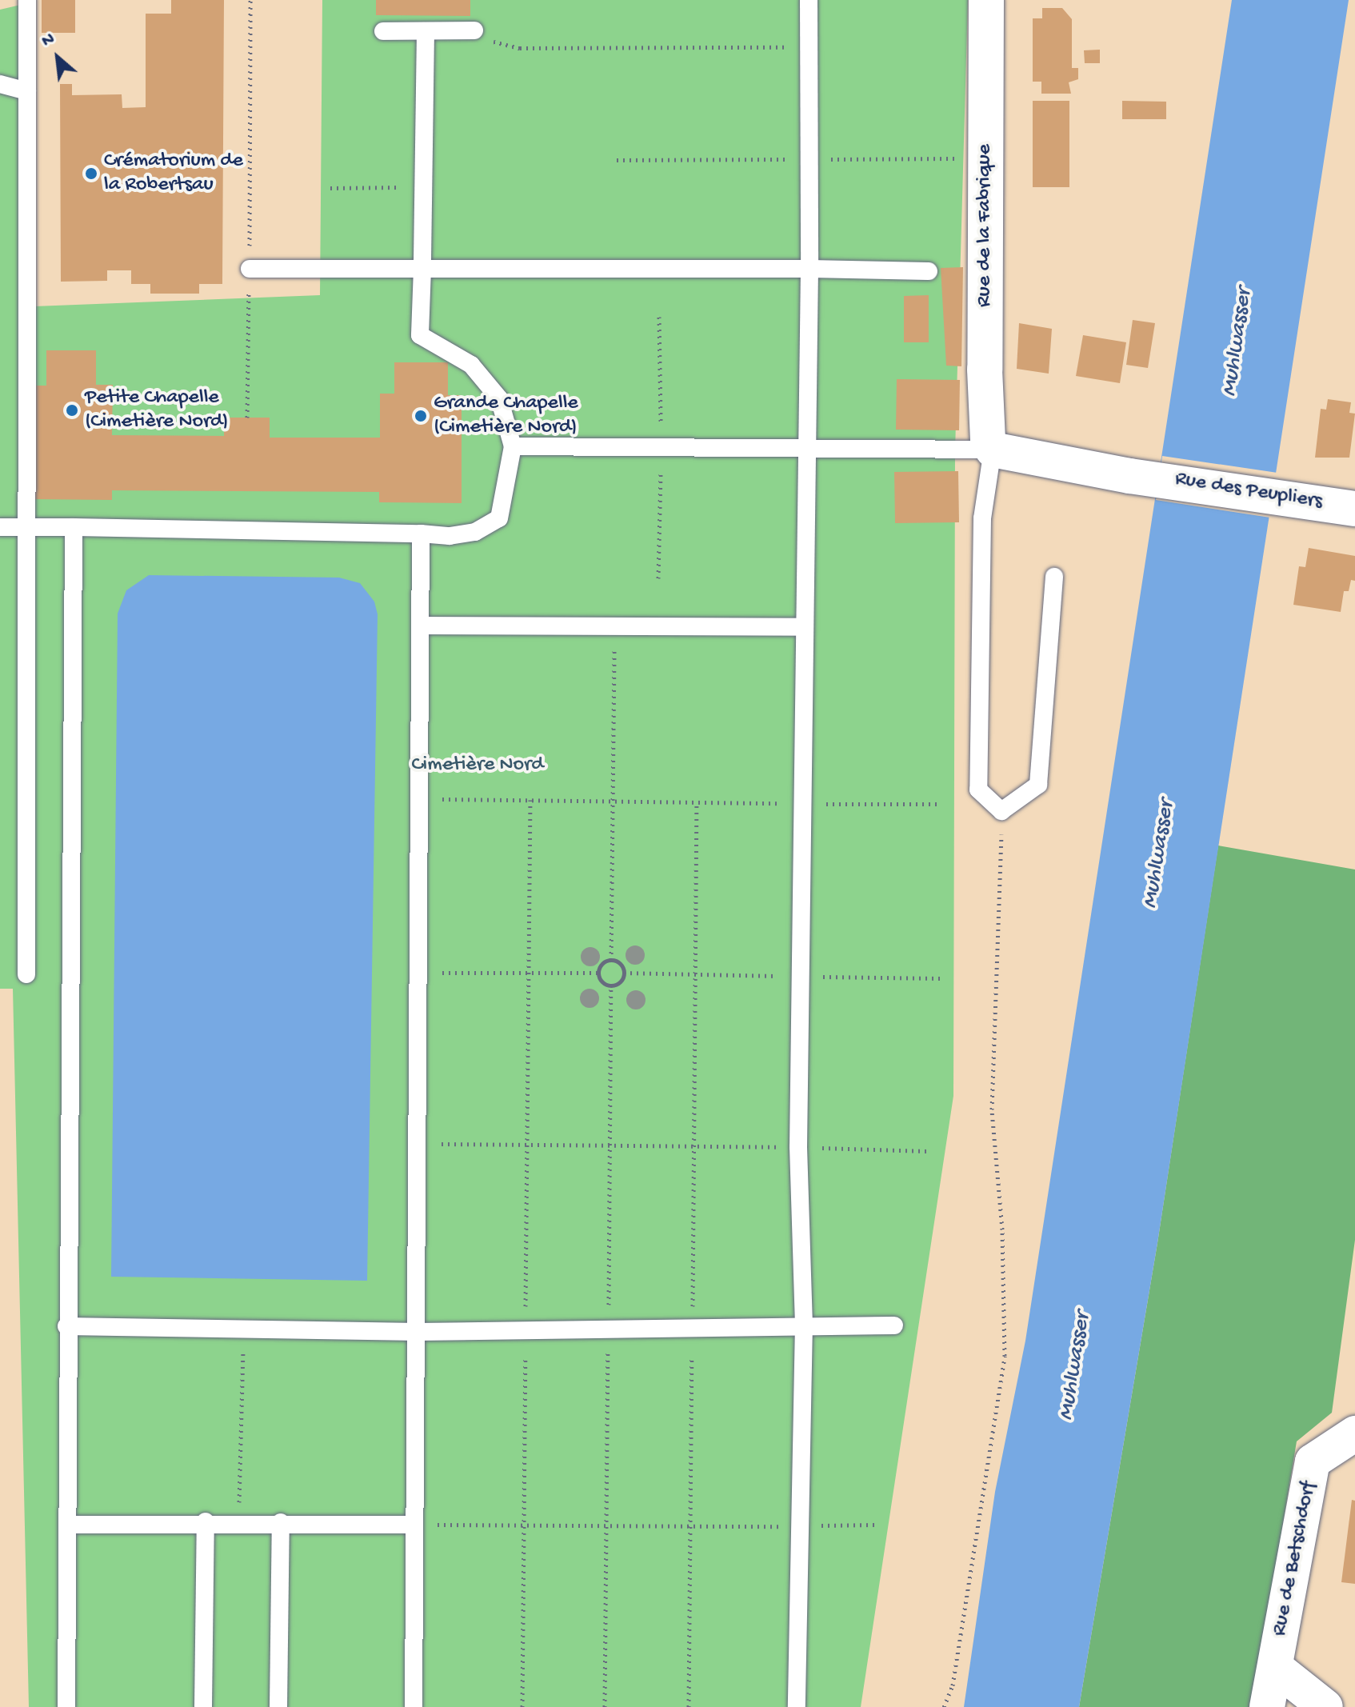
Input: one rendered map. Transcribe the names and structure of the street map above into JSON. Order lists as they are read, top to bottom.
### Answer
{
  "streets": {
    "street": ["Rue de la Fabrique", "Rue des Peupliers", "Rue de Betschdorf"]
  },
  "crossings": [
    ["Rue de la Fabrique", "Rue des Peupliers"]
  ],
  "water": ["Muhlwasser"],
  "parks": ["Cimetière Nord"],
  "places": ["Crématorium de la Robertsau", "Petite Chapelle (Cimetière Nord)", "Grande Chapelle (Cimetière Nord)"],
  "north": "top left"
}
